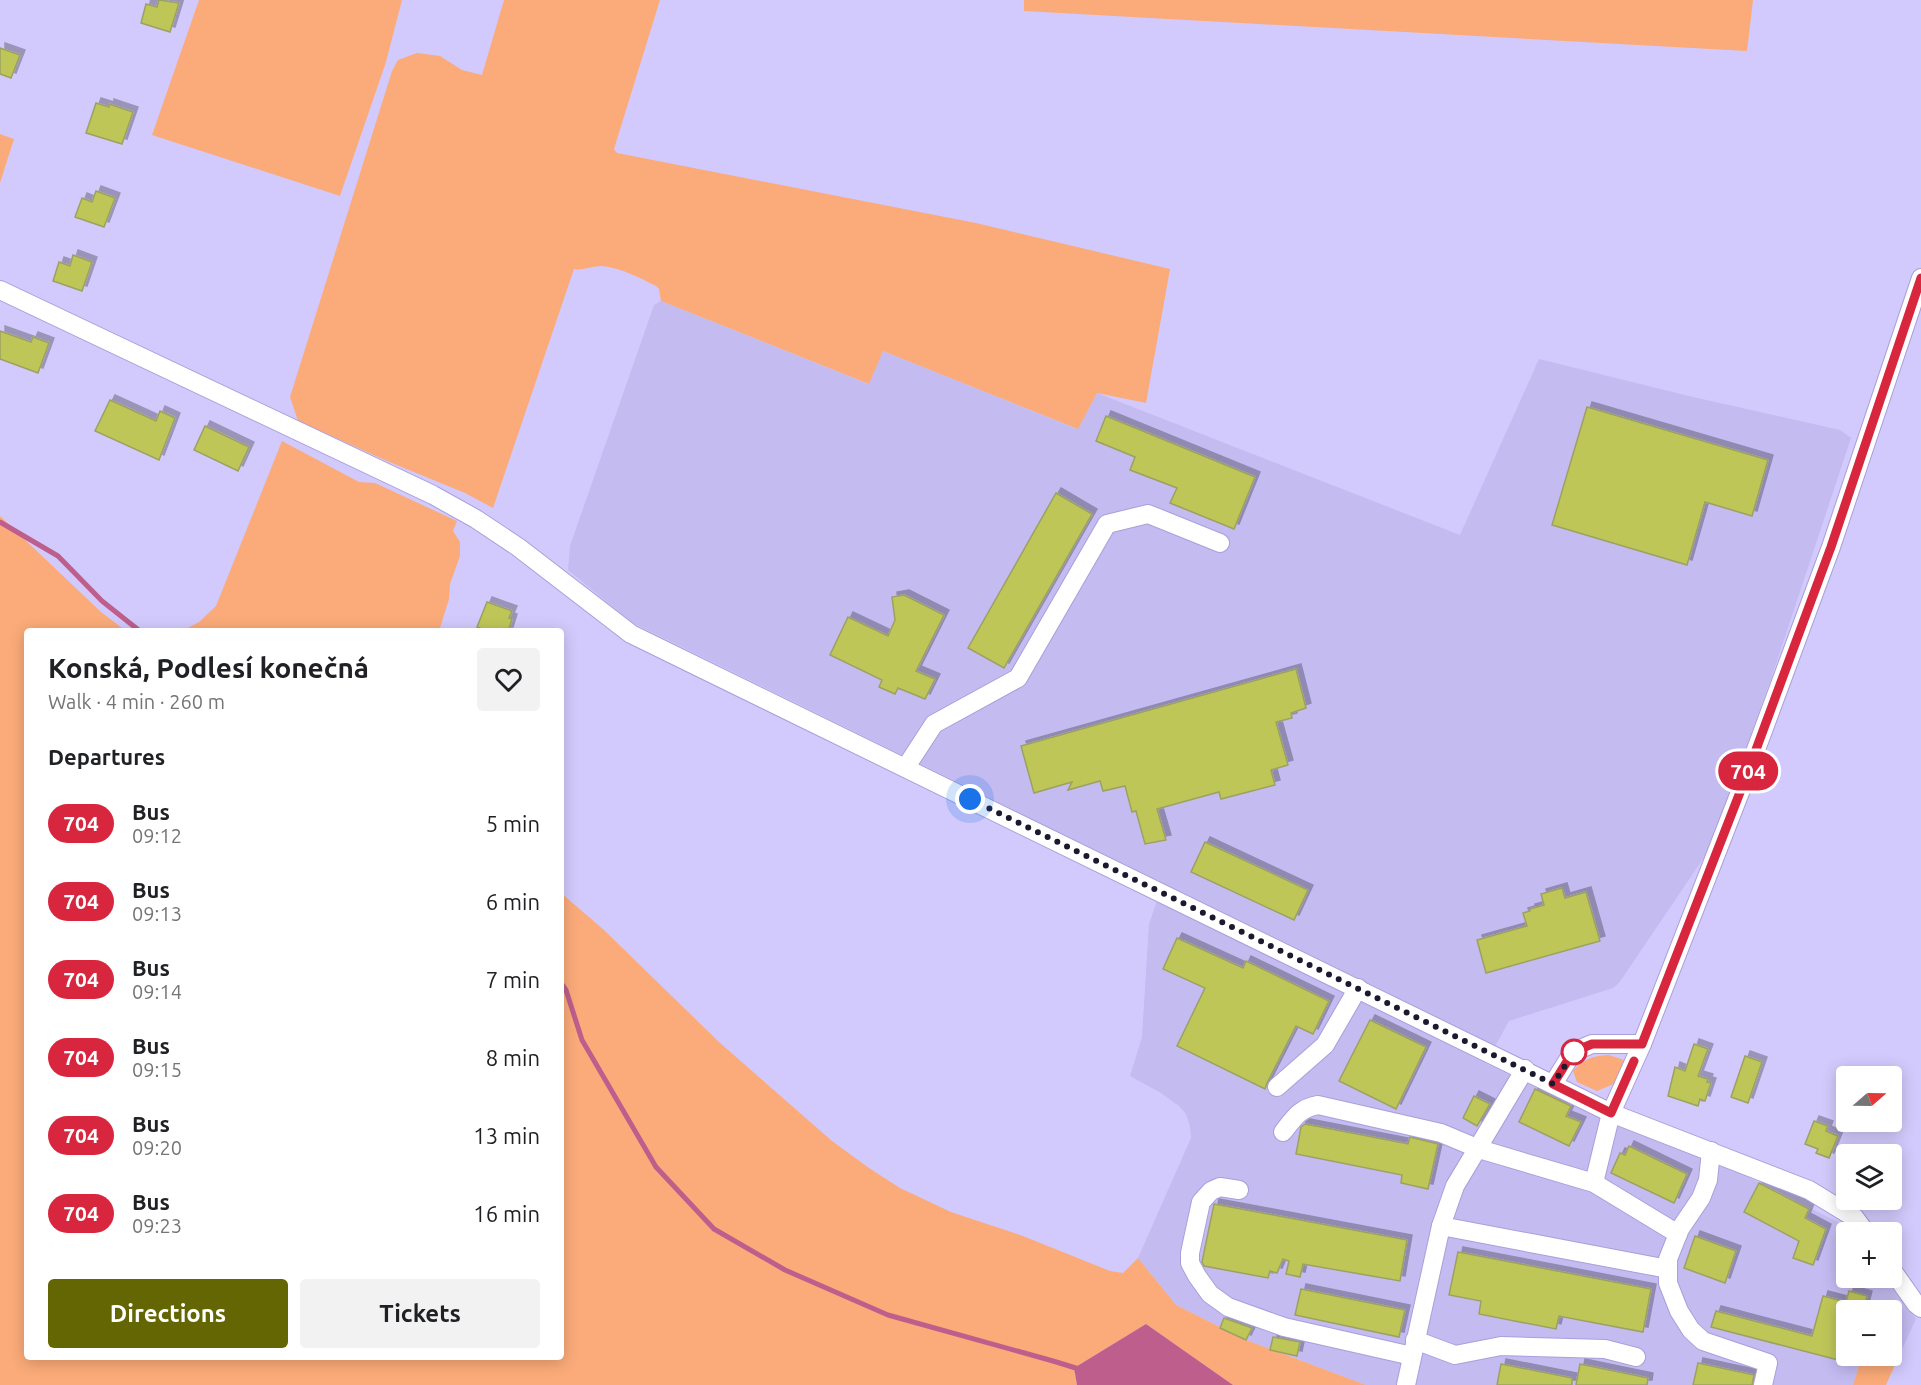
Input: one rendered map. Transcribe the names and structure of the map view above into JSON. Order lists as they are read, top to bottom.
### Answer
{
  "lines": ["bus line 704"],
  "north": "right",
  "page": {
    "on_map": "704",
    "heading": [
      ["Konská, Podlesí konečná", "Walk · 4 min · 260 m"],
      "Departures"
    ],
    "list": [
      {
        "mark": "704",
        "name": "Bus",
        "note": "09:12",
        "value": "5 min"
      },
      {
        "mark": "704",
        "name": "Bus",
        "note": "09:13",
        "value": "6 min"
      },
      {
        "mark": "704",
        "name": "Bus",
        "note": "09:14",
        "value": "7 min"
      },
      {
        "mark": "704",
        "name": "Bus",
        "note": "09:15",
        "value": "8 min"
      },
      {
        "mark": "704",
        "name": "Bus",
        "note": "09:20",
        "value": "13 min"
      },
      {
        "mark": "704",
        "name": "Bus",
        "note": "09:23",
        "value": "16 min"
      }
    ],
    "map_buttons": ["+", "−"],
    "buttons": ["Directions", "Tickets"]
  }
}
